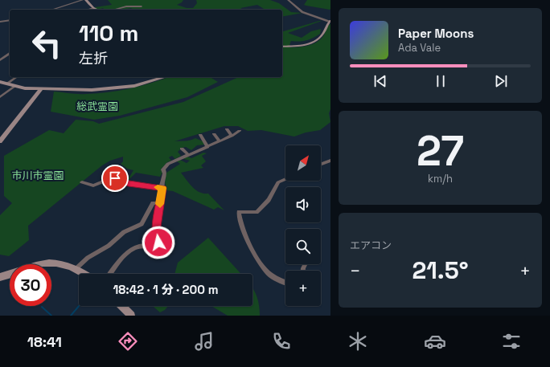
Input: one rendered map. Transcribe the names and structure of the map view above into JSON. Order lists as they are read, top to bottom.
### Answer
{
  "parks": ["総武霊園", "市川市霊園"],
  "north": "top right",
  "page": {
    "turn": ["110 m", "左折"],
    "song": ["Paper Moons", "Ada Vale"],
    "tile": [
      ["27", "km/h"],
      "エアコン"
    ],
    "map_buttons": "+",
    "heat": ["−", "21.5°", "+"],
    "limit": "30",
    "trip": "18:42 · 1 分 · 200 m",
    "tabs": "18:41"
  }
}
